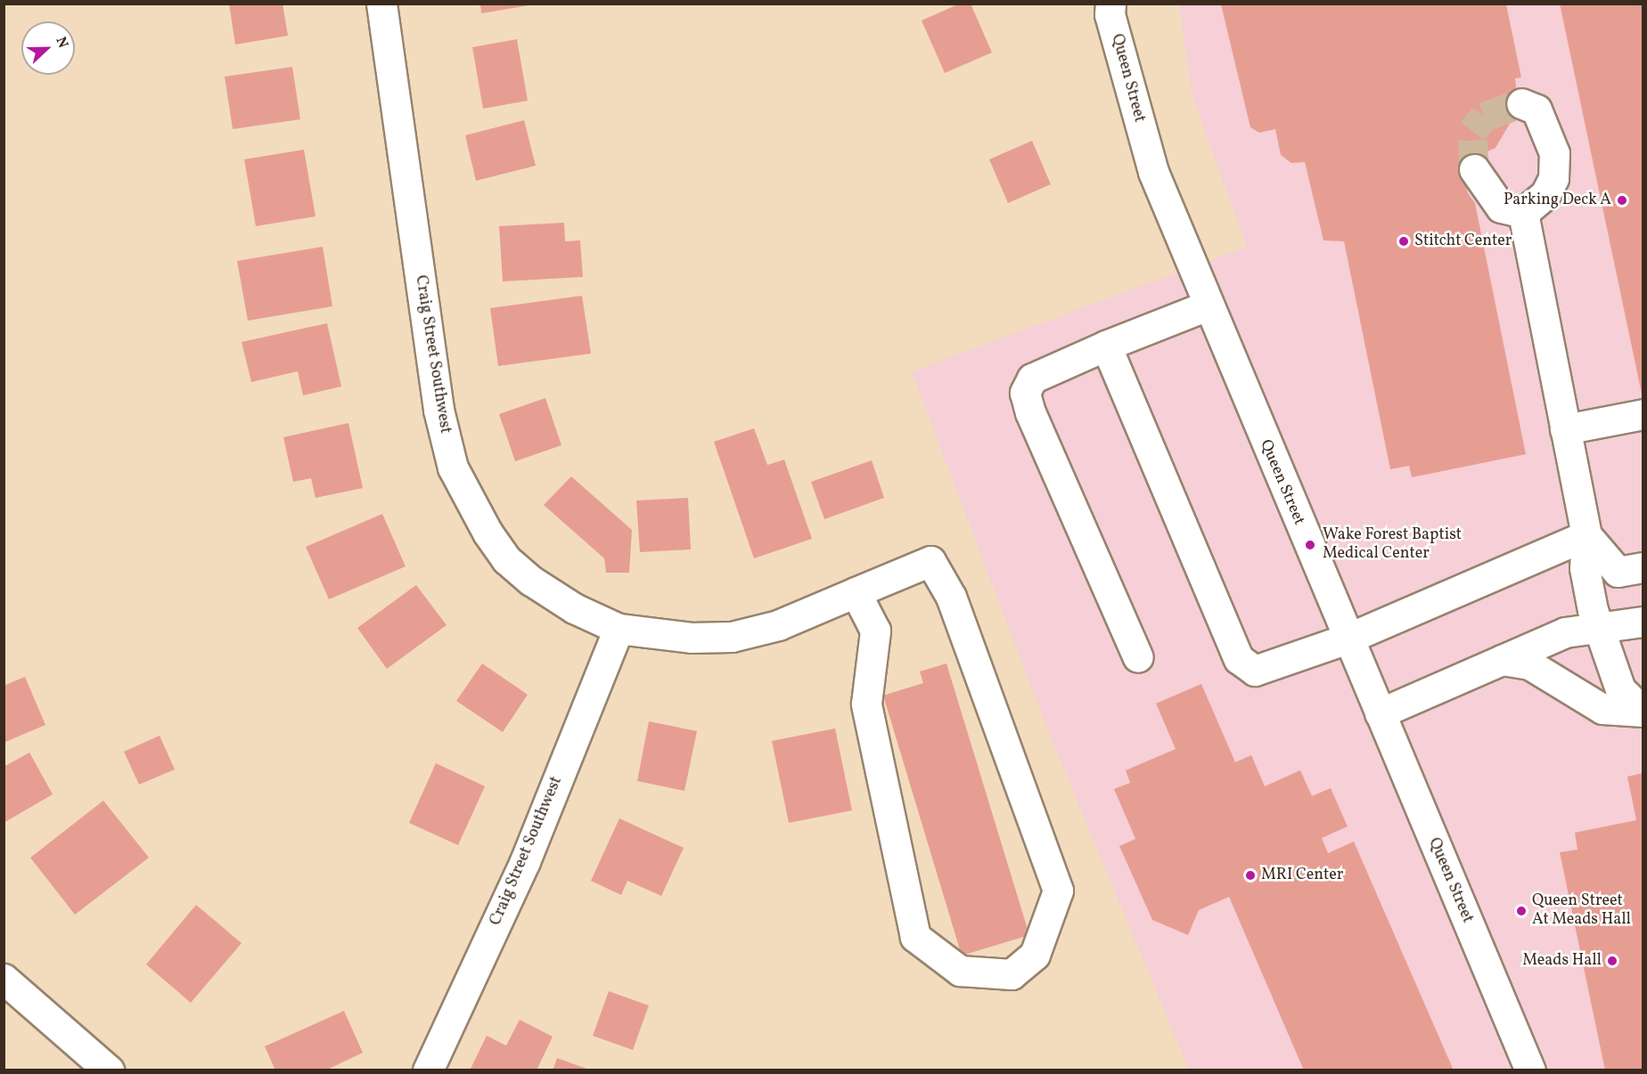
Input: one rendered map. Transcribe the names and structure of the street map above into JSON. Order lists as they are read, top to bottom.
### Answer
{
  "streets": {
    "street": ["Queen Street", "Craig Street Southwest"]
  },
  "places": [
    "Parking Deck A",
    "Stitcht Center",
    "Wake Forest Baptist Medical Center",
    "MRI Center",
    "Queen Street At Meads Hall",
    "Meads Hall"
  ],
  "north": "right"
}
